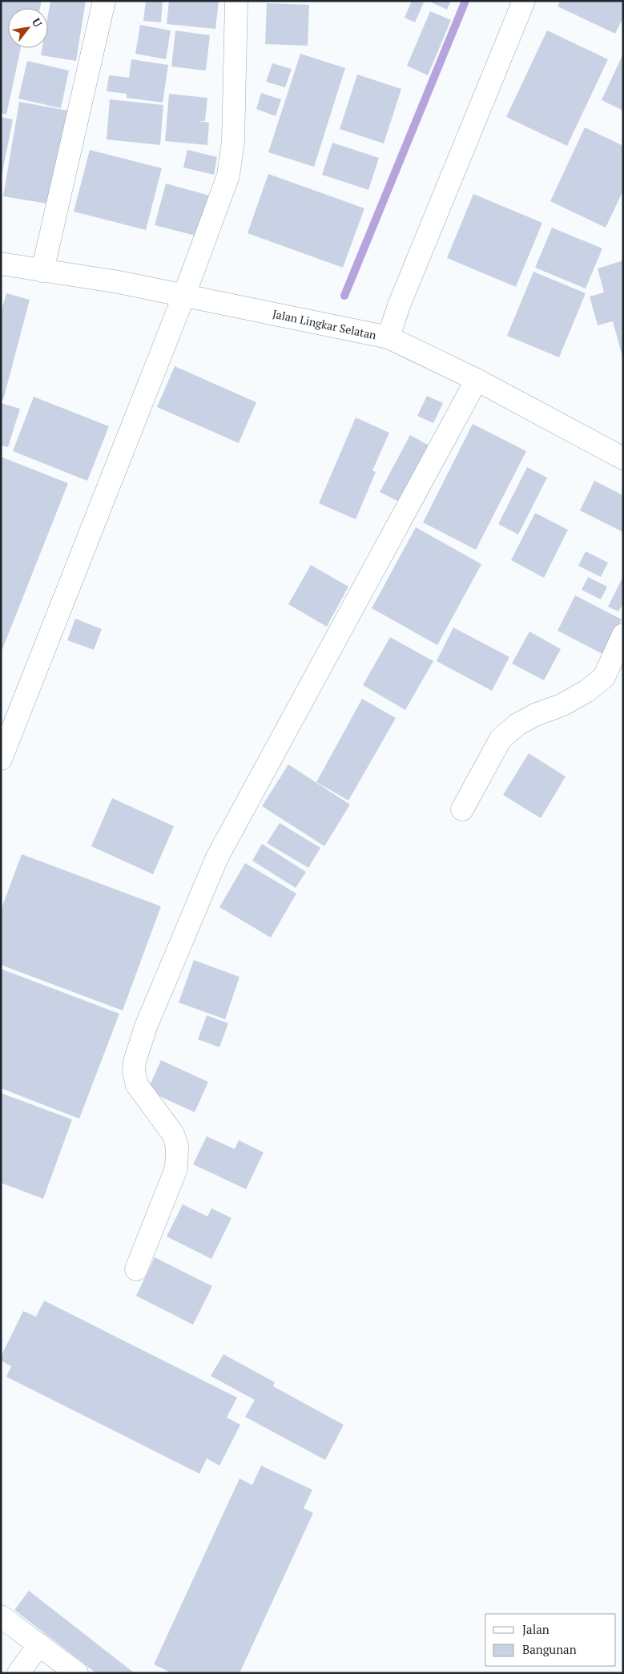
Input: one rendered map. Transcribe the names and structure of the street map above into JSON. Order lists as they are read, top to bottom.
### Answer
{
  "streets": {
    "main road": ["Jalan Lingkar Selatan"]
  },
  "legend": ["Jalan", "Bangunan"],
  "north": "top right"
}
